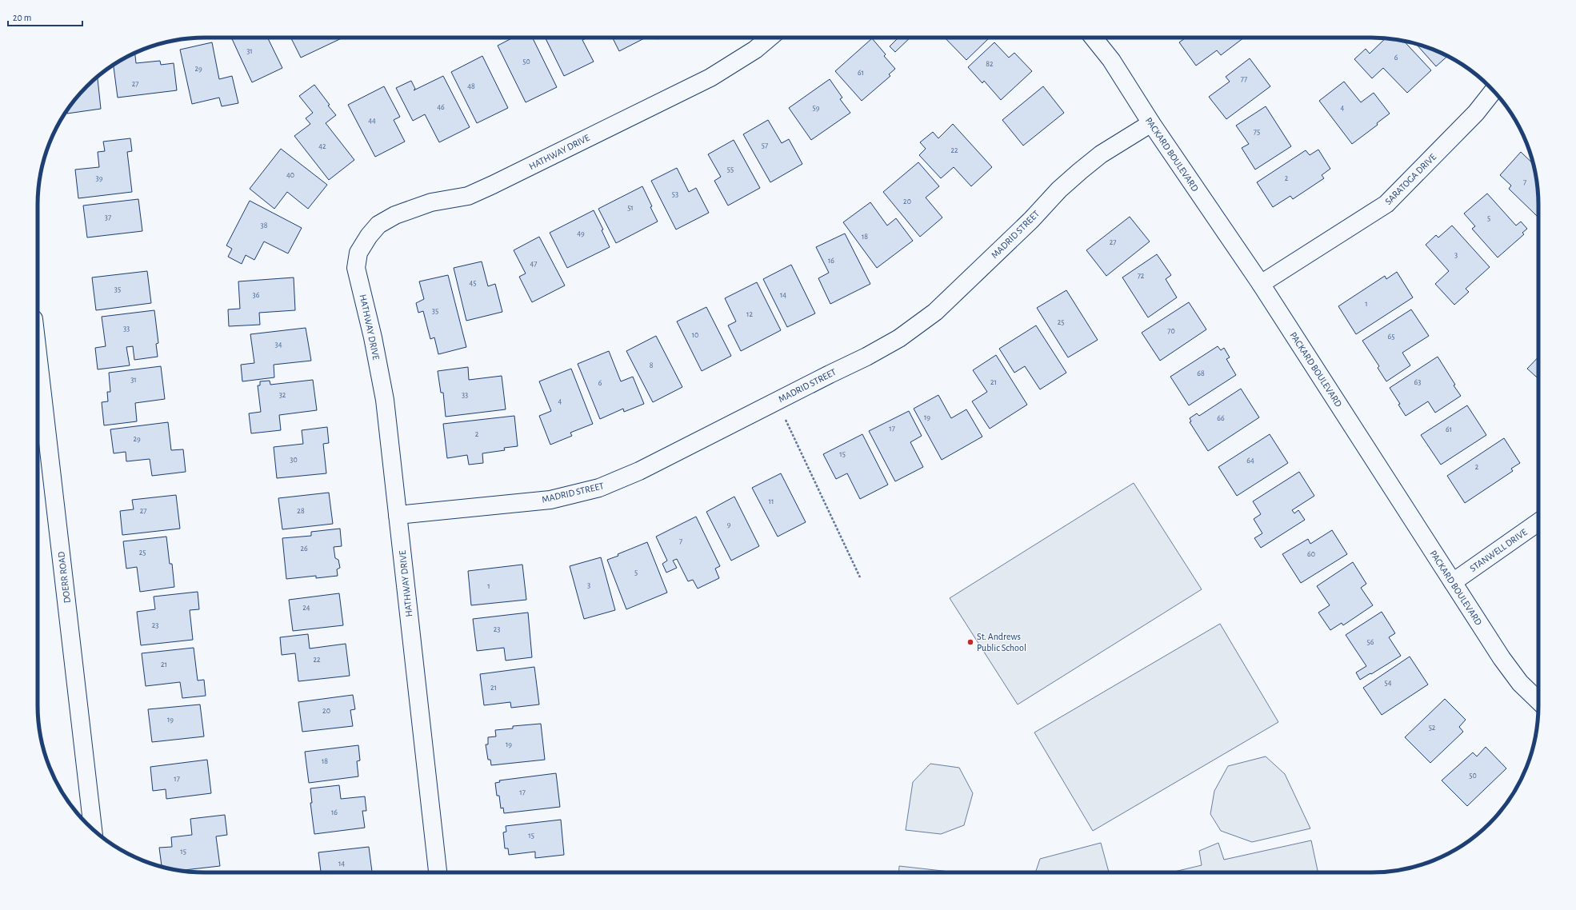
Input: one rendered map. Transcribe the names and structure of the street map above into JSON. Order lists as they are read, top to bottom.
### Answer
{
  "streets": {
    "street": [
      "HATHWAY DRIVE",
      "PACKARD BOULEVARD",
      "SARATOGA DRIVE",
      "MADRID STREET",
      "STANWELL DRIVE",
      "DOERR ROAD"
    ]
  },
  "crossings": [
    ["HATHWAY DRIVE", "MADRID STREET"],
    ["PACKARD BOULEVARD", "SARATOGA DRIVE"],
    ["PACKARD BOULEVARD", "MADRID STREET"],
    ["PACKARD BOULEVARD", "STANWELL DRIVE"]
  ],
  "places": ["St. Andrews Public School"],
  "house_numbers": [
    "31",
    "6",
    "50",
    "82",
    "29",
    "61",
    "77",
    "27",
    "48",
    "46",
    "59",
    "4",
    "44",
    "75",
    "57",
    "42",
    "22",
    "55",
    "40",
    "39",
    "2",
    "7",
    "53",
    "20",
    "51",
    "37",
    "5",
    "38",
    "49",
    "18",
    "27",
    "3",
    "16",
    "47",
    "72",
    "45",
    "35",
    "36",
    "14",
    "1",
    "35",
    "12",
    "25",
    "33",
    "70",
    "10",
    "65",
    "34",
    "8",
    "68",
    "31",
    "21",
    "63",
    "6",
    "32",
    "33",
    "4",
    "19",
    "66",
    "17",
    "61",
    "2",
    "29",
    "15",
    "30",
    "64",
    "2",
    "11",
    "27",
    "28",
    "9",
    "7",
    "26",
    "25",
    "60",
    "5",
    "3",
    "1",
    "24",
    "23",
    "23",
    "56",
    "22",
    "21",
    "54",
    "21",
    "20",
    "19",
    "52",
    "19",
    "18",
    "50",
    "17",
    "17",
    "16",
    "15",
    "15",
    "14"
  ],
  "scale_bar": "20 m"
}
